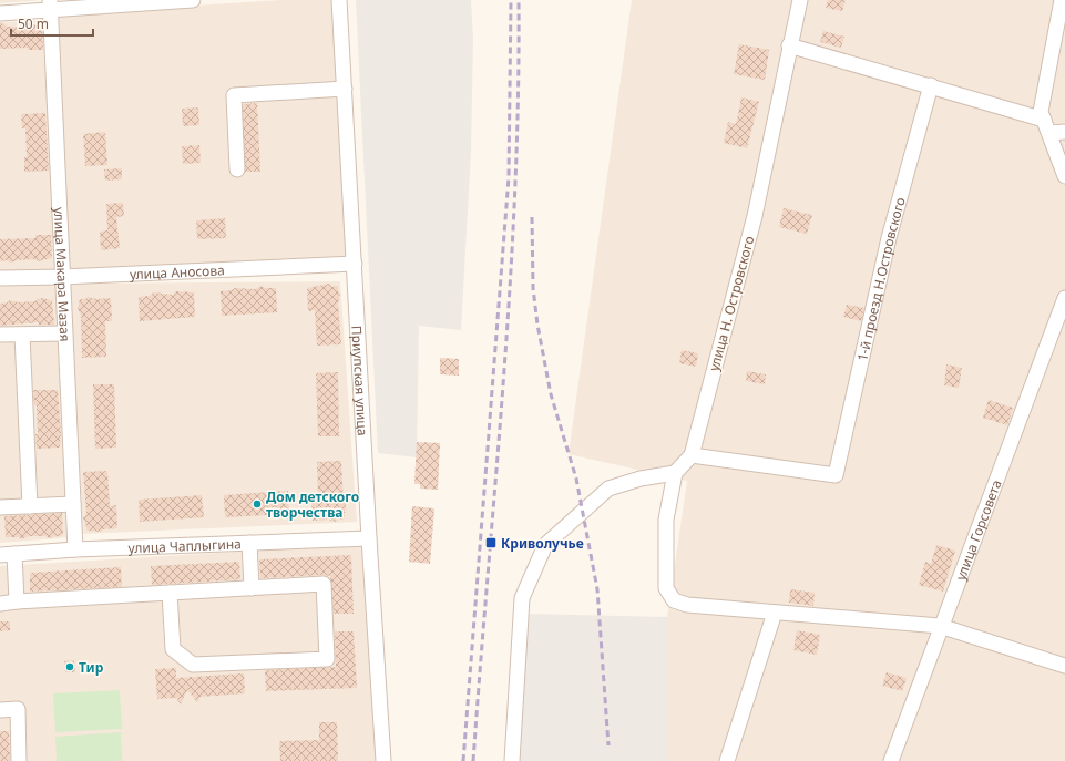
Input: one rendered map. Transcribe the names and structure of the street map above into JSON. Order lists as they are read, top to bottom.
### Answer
{
  "streets": {
    "street": [
      "улица Аносова",
      "улица Макара Мазая",
      "1-й проезд Н.Островского",
      "улица Н. Островского",
      "Приупская улица",
      "улица Горсовета",
      "улица Чаплыгина"
    ]
  },
  "crossings": [
    ["улица Аносова", "улица Макара Мазая"],
    ["улица Аносова", "Приупская улица"],
    ["улица Макара Мазая", "улица Чаплыгина"],
    ["1-й проезд Н.Островского", "улица Н. Островского"],
    ["Приупская улица", "улица Чаплыгина"]
  ],
  "places": {
    "other": ["Дом детского творчества", "Тир"],
    "transit": ["Криволучье"]
  },
  "scale_bar": "50 m"
}
